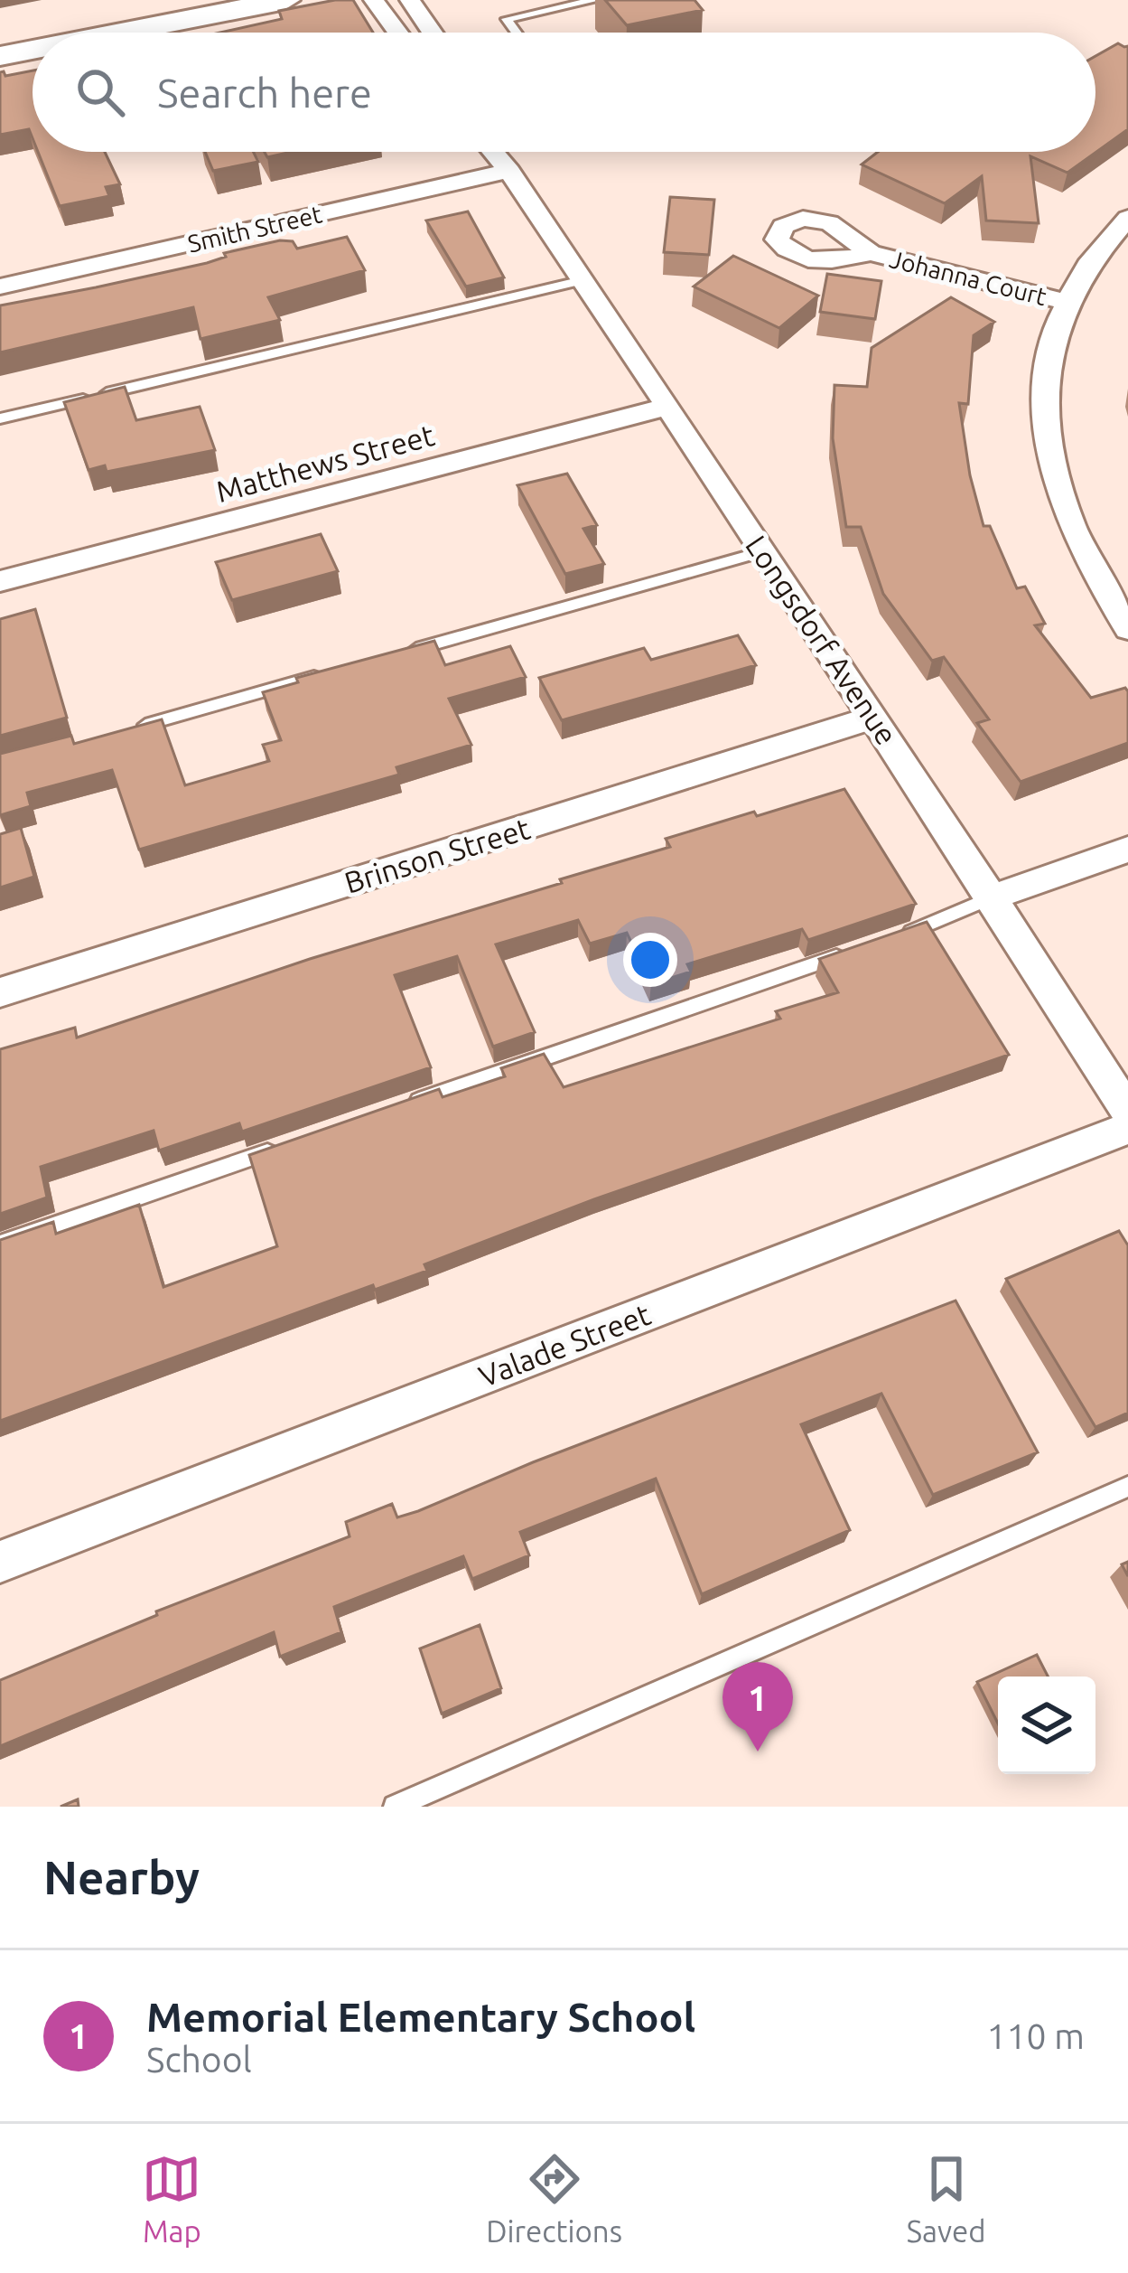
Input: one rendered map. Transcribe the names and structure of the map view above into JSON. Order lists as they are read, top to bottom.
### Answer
{
  "streets": {
    "street": [
      "Smith Street",
      "Johanna Court",
      "Matthews Street",
      "Longsdorf Avenue",
      "Brinson Street",
      "Valade Street"
    ]
  },
  "crossings": [
    ["Smith Street", "Longsdorf Avenue"],
    ["Matthews Street", "Longsdorf Avenue"],
    ["Longsdorf Avenue", "Brinson Street"]
  ],
  "page": {
    "search": "Search here",
    "pins": "1",
    "heading": "Nearby",
    "list": [
      {
        "mark": "1",
        "name": "Memorial Elementary School",
        "note": "School",
        "value": "110 m"
      }
    ],
    "nav": ["Map", "Directions", "Saved"]
  }
}
